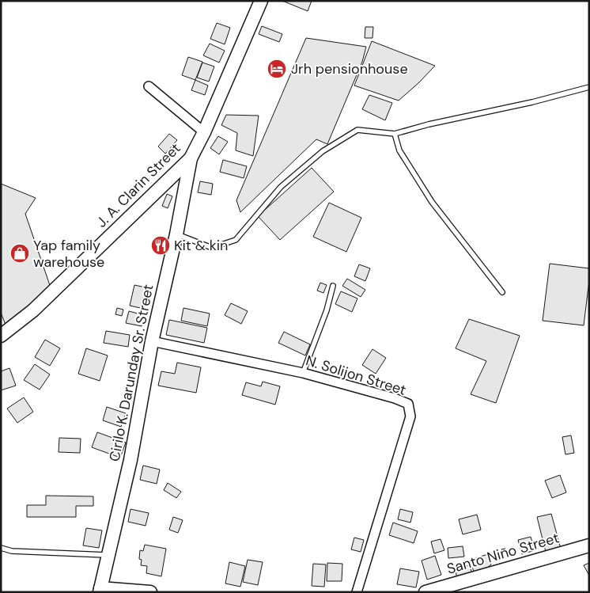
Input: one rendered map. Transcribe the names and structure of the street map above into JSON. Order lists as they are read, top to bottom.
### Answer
{
  "streets": {
    "main road": ["J. A. Clarin Street", "Cirilo K. Darunday Sr. Street", "Santo Niño Street"],
    "street": ["N. Solijon Street"]
  },
  "crossings": [
    ["J. A. Clarin Street", "Cirilo K. Darunday Sr. Street"],
    ["Cirilo K. Darunday Sr. Street", "N. Solijon Street"]
  ],
  "places": {
    "hotel": ["Jrh pensionhouse"],
    "restaurant": ["Kit & kin"],
    "shop": ["Yap family warehouse"]
  }
}
